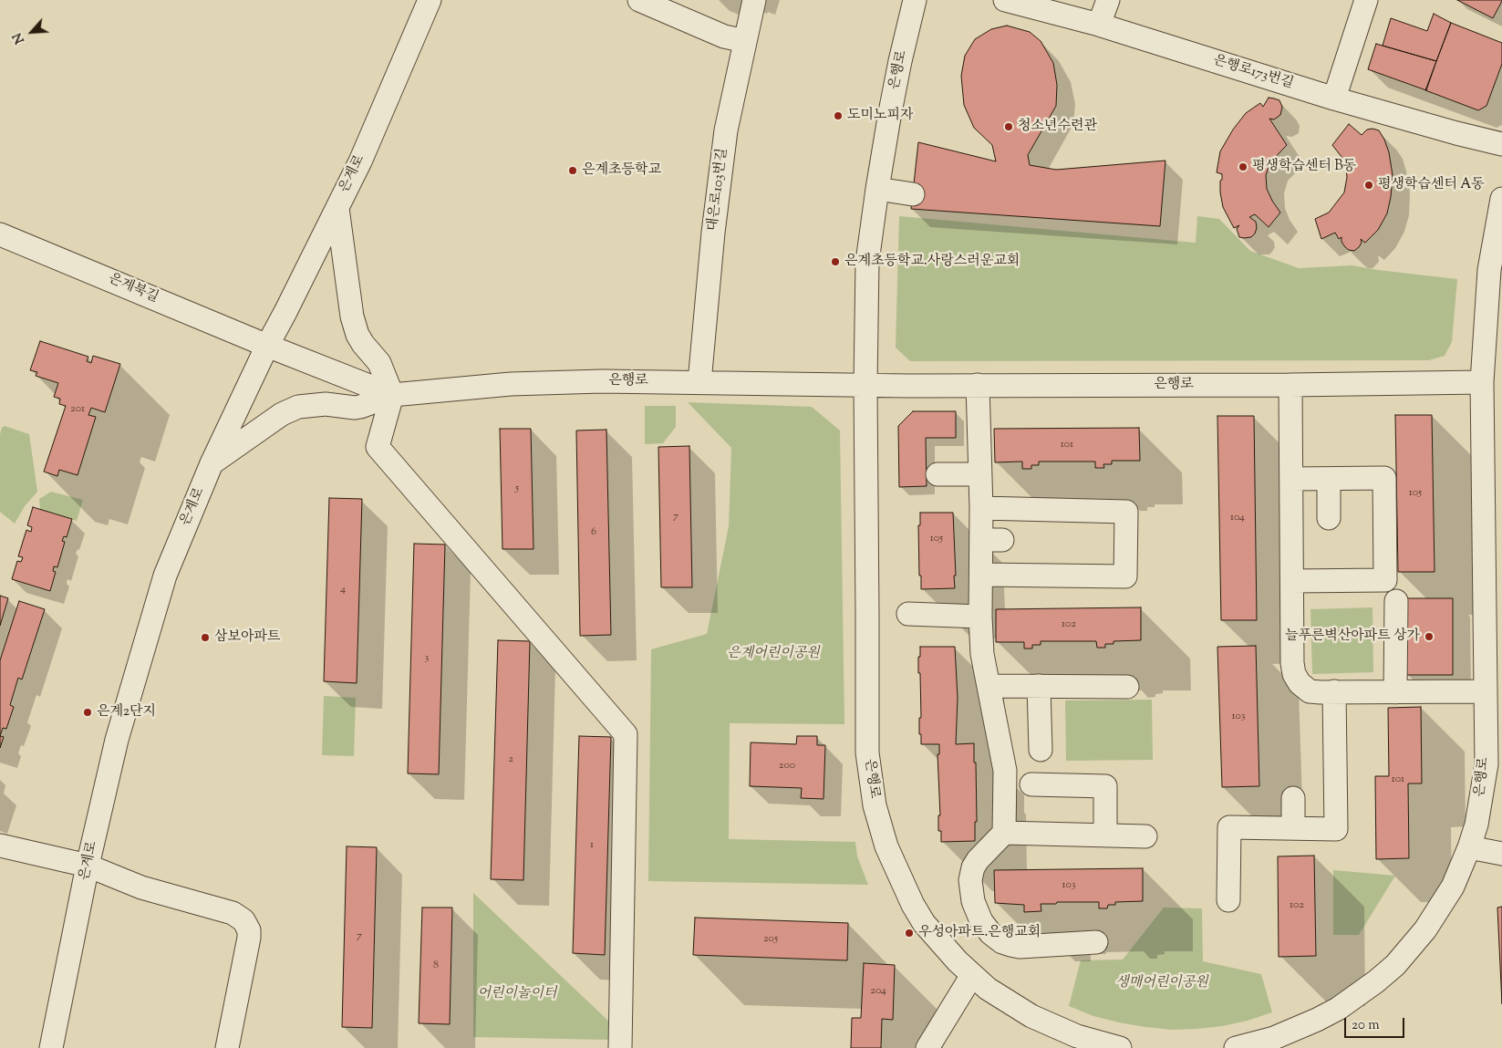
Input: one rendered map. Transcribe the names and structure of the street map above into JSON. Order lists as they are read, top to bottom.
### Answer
{
  "streets": {
    "street": [
      "은행로",
      "은행로173번길",
      "은계로",
      "대은로103번길",
      "은계북길"
    ]
  },
  "crossings": [
    ["은행로", "대은로103번길"],
    ["은행로", "은계북길"],
    ["은계로", "은계북길"]
  ],
  "parks": ["은계어린이공원", "생매어린이공원", "어린이놀이터"],
  "places": [
    "도미노피자",
    "청소년수련관",
    "평생학습센터 B동",
    "은계초등학교",
    "평생학습센터 A동",
    "은계초등학교.사랑스러운교회",
    "늘푸른벽산아파트 상가",
    "삼보아파트",
    "은계2단지",
    "우성아파트.은행교회"
  ],
  "house_numbers": [
    "201",
    "101",
    "5",
    "105",
    "7",
    "104",
    "6",
    "105",
    "4",
    "102",
    "3",
    "103",
    "2",
    "200",
    "101",
    "1",
    "103",
    "102",
    "7",
    "205",
    "8",
    "204"
  ],
  "scale_bar": "20 m",
  "north": "bottom left"
}
